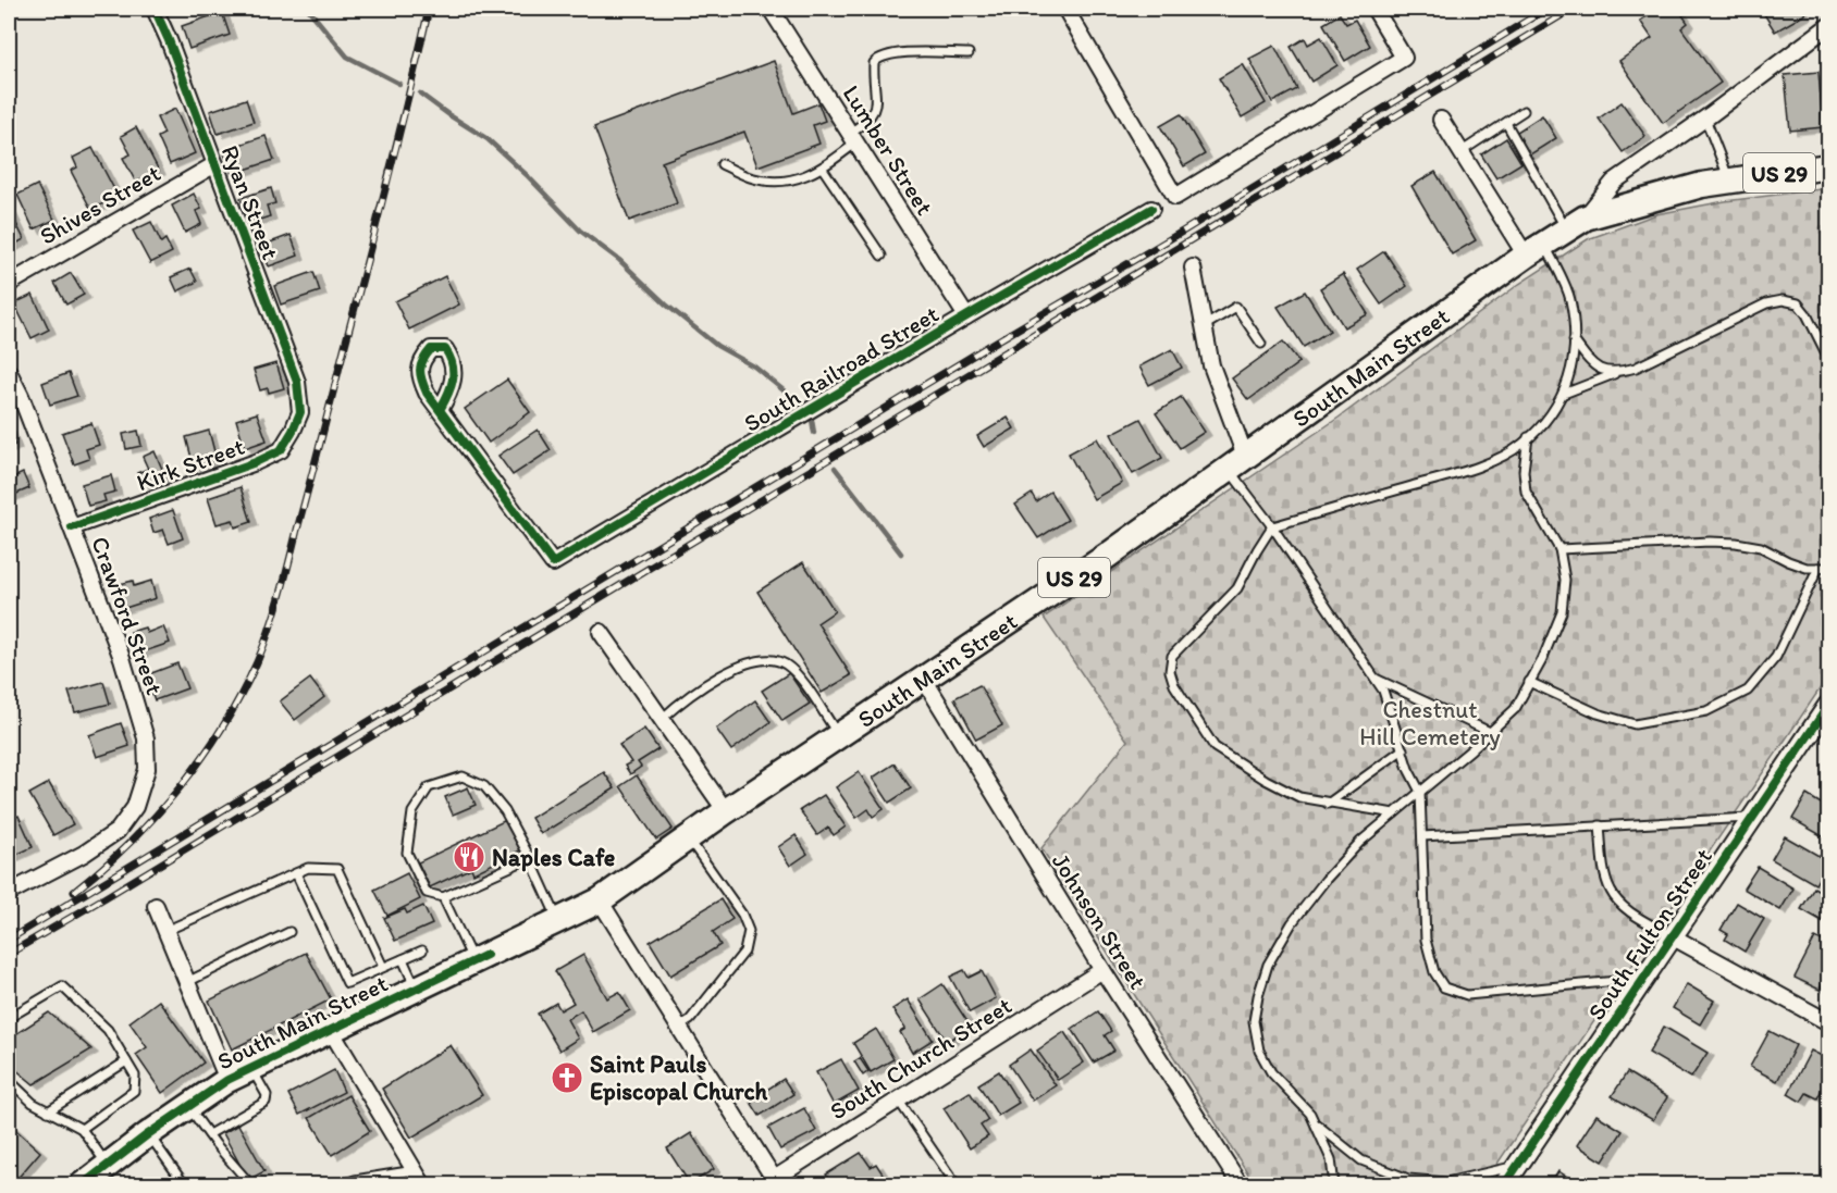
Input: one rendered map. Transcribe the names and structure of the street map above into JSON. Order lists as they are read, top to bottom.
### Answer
{
  "streets": {
    "main road": ["US 29", "South Main Street"],
    "street": [
      "Lumber Street",
      "Ryan Street",
      "Shives Street",
      "South Railroad Street",
      "Kirk Street",
      "Crawford Street",
      "Johnson Street",
      "South Fulton Street",
      "South Church Street"
    ]
  },
  "crossings": [
    ["Lumber Street", "South Railroad Street"],
    ["Ryan Street", "Shives Street"],
    ["Ryan Street", "Kirk Street"],
    ["South Main Street", "Johnson Street"],
    ["Kirk Street", "Crawford Street"],
    ["Johnson Street", "South Church Street"]
  ],
  "parks": ["Chestnut Hill Cemetery"],
  "places": {
    "restaurant": ["Naples Cafe"],
    "church": ["Saint Pauls Episcopal Church"]
  }
}
